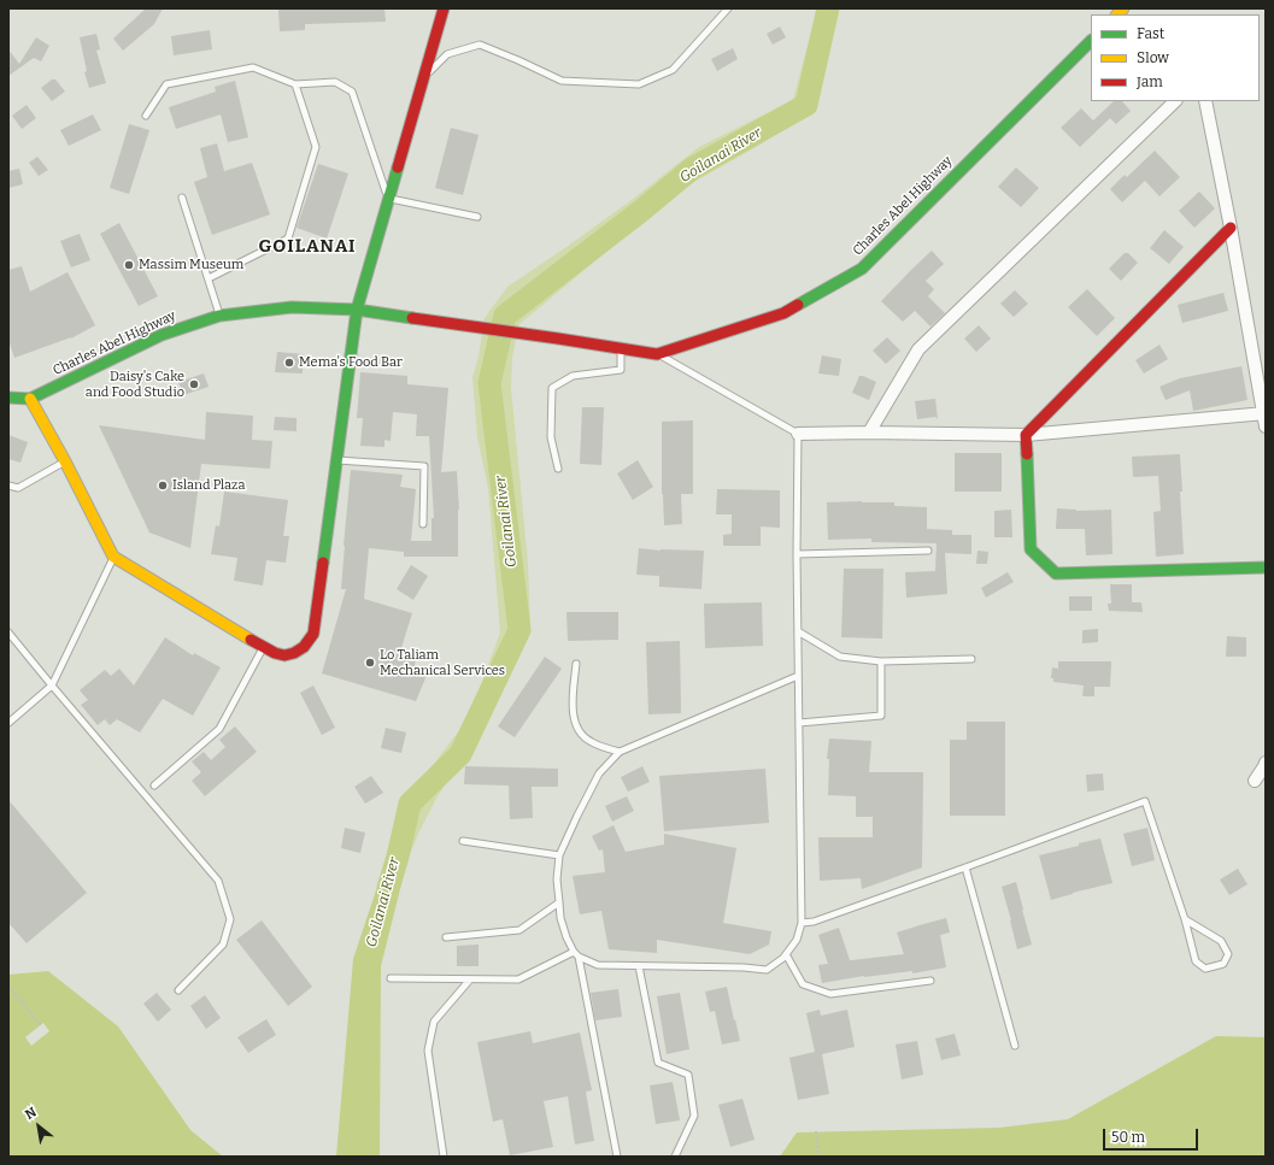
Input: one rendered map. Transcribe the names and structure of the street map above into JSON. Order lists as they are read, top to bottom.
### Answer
{
  "streets": {
    "street": ["Charles Abel Highway"]
  },
  "districts": ["GOILANAI"],
  "water": ["Goilanai River"],
  "places": [
    "Massim Museum",
    "Mema's Food Bar",
    "Daisy's Cake and Food Studio",
    "Island Plaza",
    "Lo Taliam Mechanical Services"
  ],
  "legend": ["Fast", "Slow", "Jam"],
  "scale_bar": "50 m",
  "north": "top left"
}
